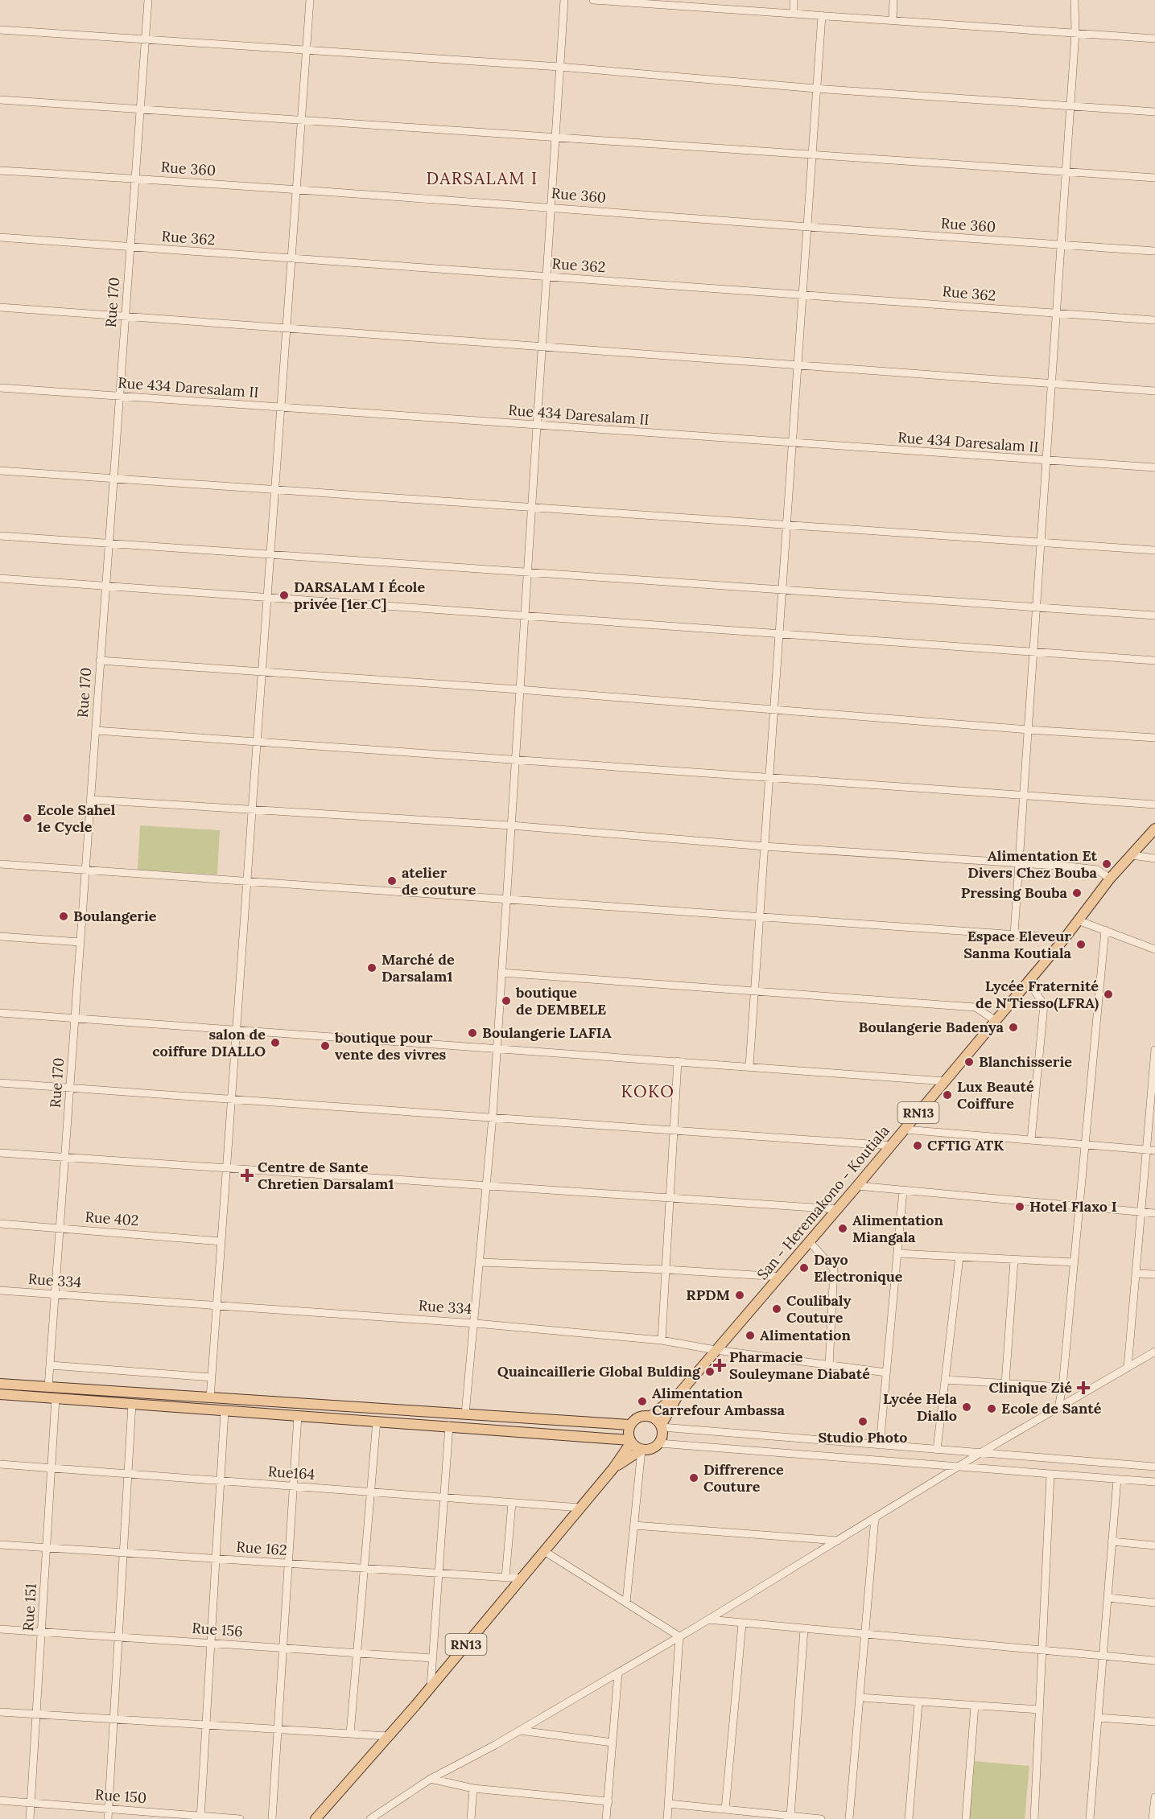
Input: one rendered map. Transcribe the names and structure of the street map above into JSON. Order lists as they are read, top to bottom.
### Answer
{
  "streets": {
    "main road": ["RN13", "San - Heremakono - Koutiala"],
    "street": [
      "Rue 360",
      "Rue 362",
      "Rue 170",
      "Rue 434 Daresalam II",
      "Rue 402",
      "Rue 334",
      "Rue164",
      "Rue 162",
      "Rue 151",
      "Rue 156",
      "Rue 150"
    ]
  },
  "crossings": [
    ["Rue 360", "Rue 170"],
    ["Rue 362", "Rue 170"],
    ["Rue 170", "Rue 434 Daresalam II"],
    ["Rue 170", "Rue 402"],
    ["Rue 170", "Rue 334"],
    ["RN13", "San - Heremakono - Koutiala"],
    ["RN13", "Rue164"],
    ["RN13", "Rue 162"],
    ["San - Heremakono - Koutiala", "Rue 334"],
    ["Rue164", "Rue 151"],
    ["Rue 162", "Rue 151"],
    ["Rue 151", "Rue 156"],
    ["Rue 151", "Rue 150"]
  ],
  "districts": ["DARSALAM I", "KOKO"],
  "places": {
    "other": [
      "DARSALAM I École privée [1er C]",
      "Ecole Sahel 1e Cycle",
      "Alimentation Et Divers Chez Bouba",
      "atelier de couture",
      "Pressing Bouba",
      "Boulangerie",
      "Espace Eleveur Sanma Koutiala",
      "Marché de Darsalam1",
      "Lycée Fraternité de N'Tiesso(LFRA)",
      "boutique de DEMBELE",
      "Boulangerie Badenya",
      "Boulangerie LAFIA",
      "salon de coiffure DIALLO",
      "boutique pour vente des vivres",
      "Blanchisserie",
      "Lux Beauté Coiffure",
      "CFTIG ATK",
      "Hotel Flaxo I",
      "Alimentation Miangala",
      "Dayo Electronique",
      "RPDM",
      "Coulibaly Couture",
      "Alimentation",
      "Quaincaillerie Global Bulding",
      "Alimentation Carrefour Ambassa",
      "Lycée Hela Diallo",
      "Ecole de Santé",
      "Studio Photo",
      "Diffrerence Couture"
    ],
    "health": ["Centre de Sante Chretien Darsalam1", "Pharmacie Souleymane Diabaté", "Clinique Zié"]
  }
}
